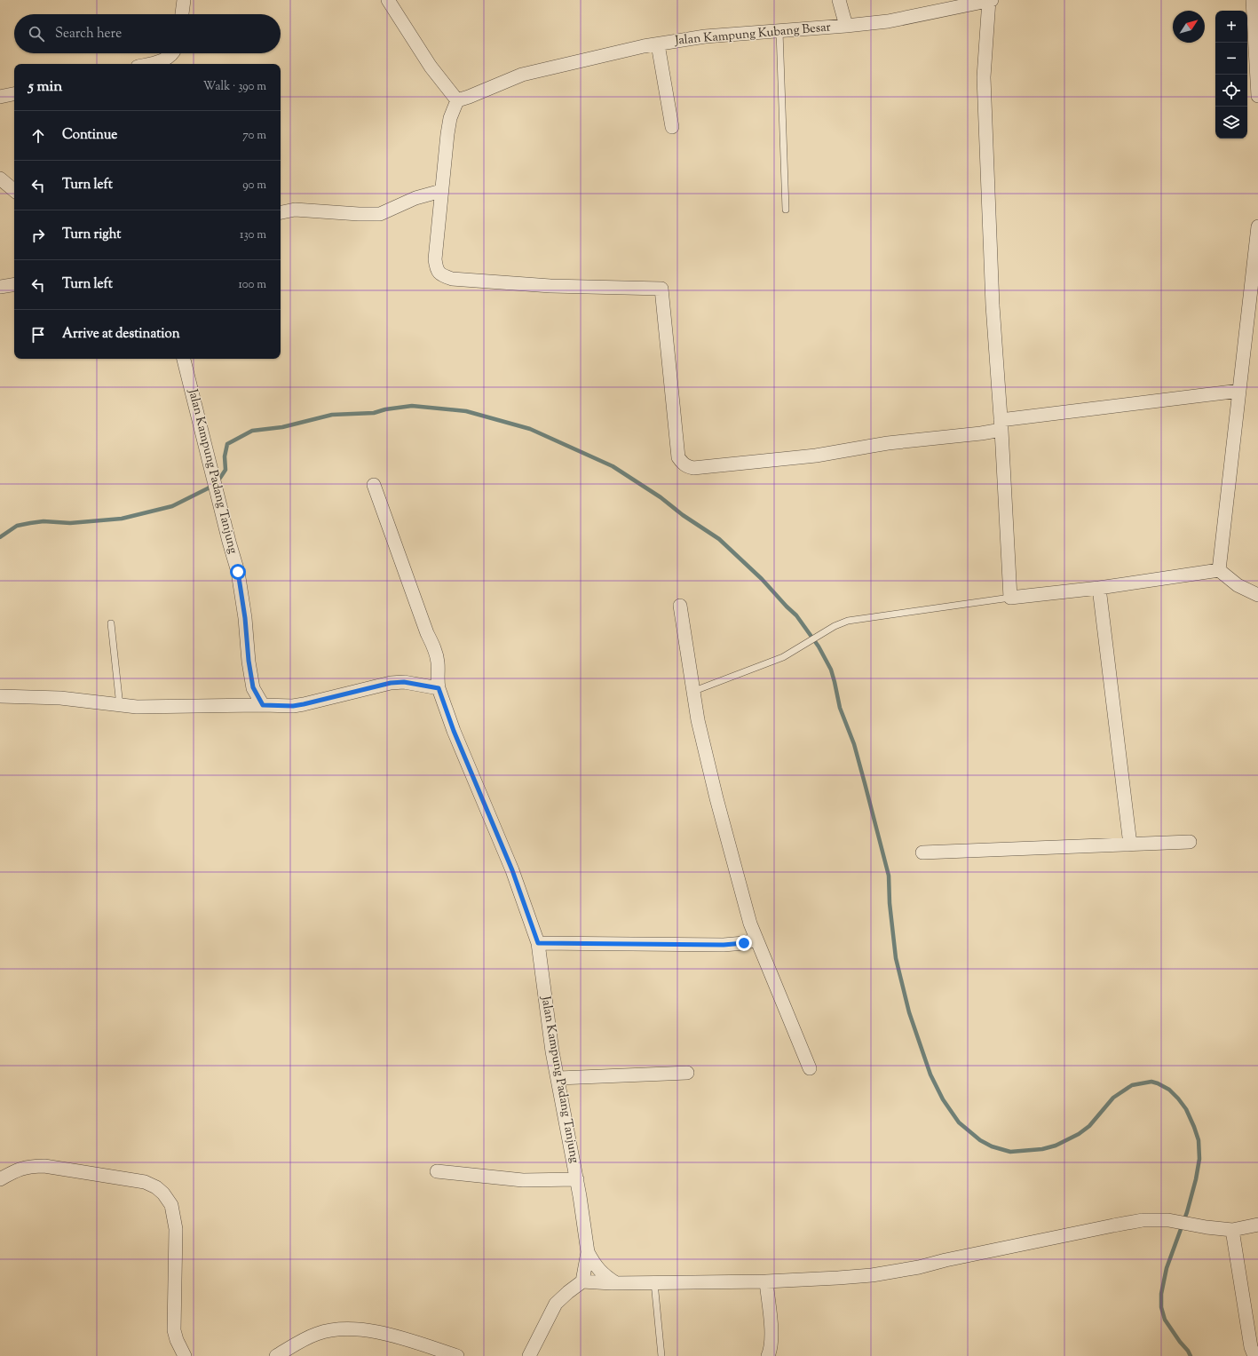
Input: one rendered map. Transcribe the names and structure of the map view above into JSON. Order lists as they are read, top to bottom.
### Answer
{
  "streets": {
    "street": ["Jalan Kampung Kubang Besar", "Jalan Kampung Padang Tanjung"]
  },
  "north": "top right",
  "page": {
    "map_buttons": ["+", "−"],
    "search": "Search here",
    "heading": ["5 min", "Walk · 390 m"],
    "list": [
      ["Continue", "70 m"],
      ["Turn left", "90 m"],
      ["Turn right", "130 m"],
      ["Turn left", "100 m"],
      "Arrive at destination"
    ]
  }
}
